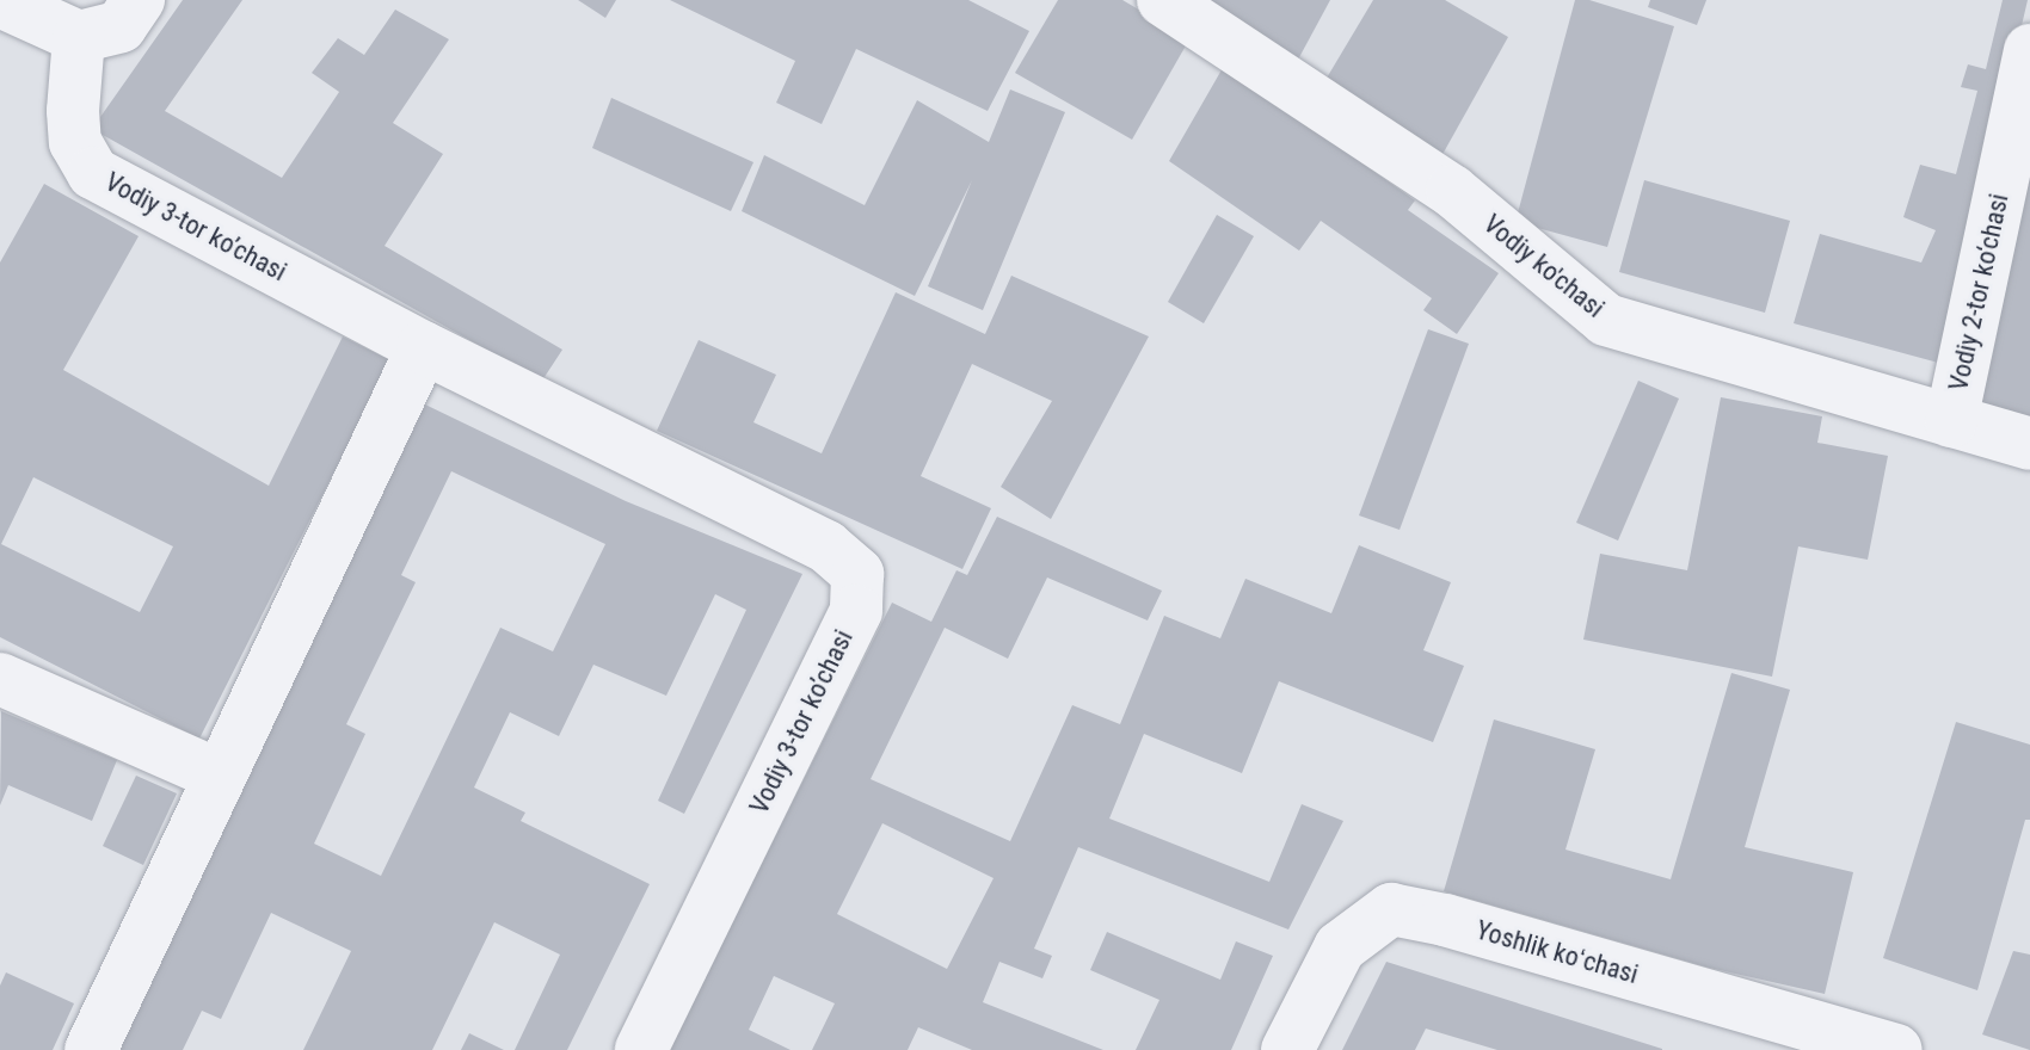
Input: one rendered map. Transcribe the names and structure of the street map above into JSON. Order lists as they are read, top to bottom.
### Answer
{
  "streets": {
    "street": [
      "Vodiy 3-tor koʼchasi",
      "Vodiy ko'chasi",
      "Vodiy 2-tor ko‘chasi",
      "Yoshlik koʻchasi"
    ]
  },
  "crossings": [
    ["Vodiy ko'chasi", "Vodiy 2-tor ko‘chasi"]
  ]
}
